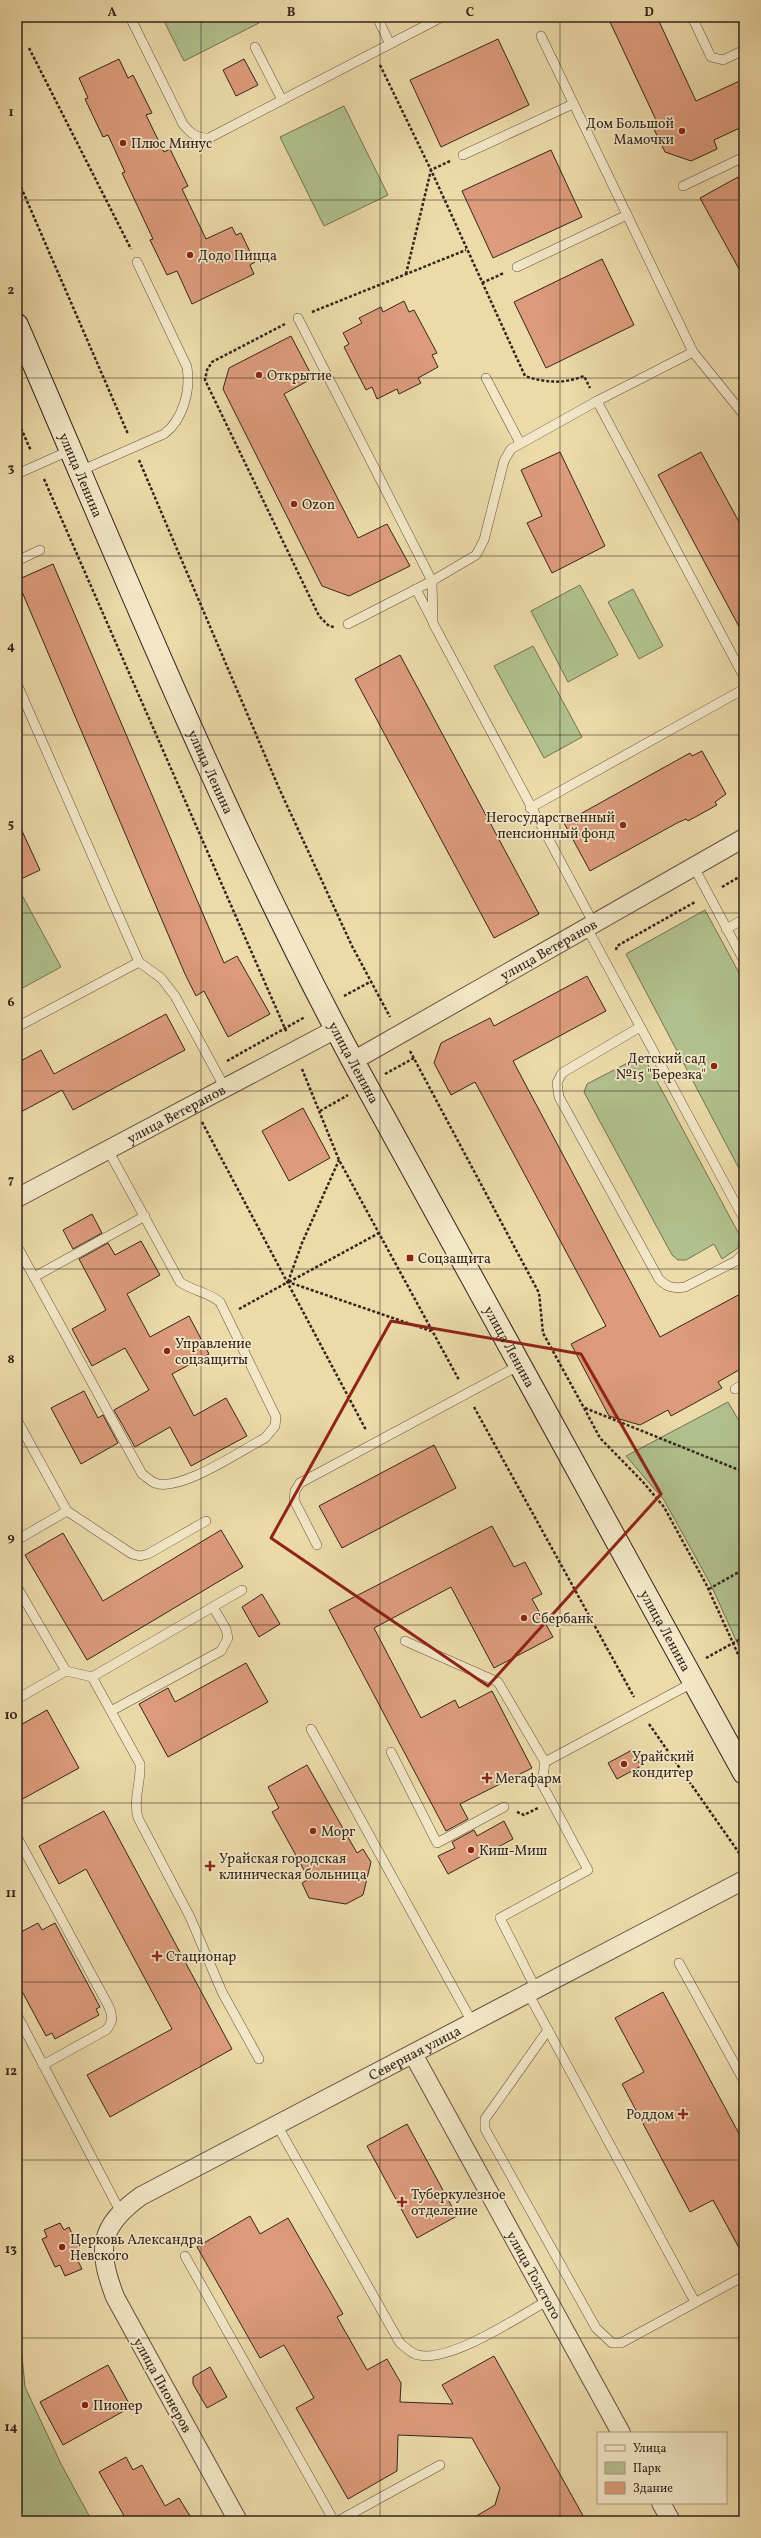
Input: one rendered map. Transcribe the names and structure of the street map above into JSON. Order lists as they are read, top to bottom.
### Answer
{
  "streets": {
    "main road": ["улица Ленина"],
    "street": [
      "улица Ветеранов",
      "Северная улица",
      "улица Толстого",
      "улица Пионеров"
    ]
  },
  "crossings": [
    ["улица Ленина", "улица Ветеранов"],
    ["Северная улица", "улица Толстого"],
    ["Северная улица", "улица Пионеров"]
  ],
  "places": {
    "other": [
      "Дом Большой Мамочки",
      "Плюс Минус",
      "Додо Пицца",
      "Открытие",
      "Ozon",
      "Негосударственный пенсионный фонд",
      "Детский сад №15 \"Березка\"",
      "Управление соцзащиты",
      "Сбербанк",
      "Урайский кондитер",
      "Морг",
      "Киш-Миш",
      "Церковь Александра Невского",
      "Пионер"
    ],
    "transit": ["Соцзащита"],
    "health": [
      "Мегафарм",
      "Урайская городская клиническая больница",
      "Стационар",
      "Роддом",
      "Туберкулезное отделение"
    ]
  },
  "legend": ["Улица", "Парк", "Здание"],
  "grid": {
    "columns": [
      "A",
      "B",
      "C",
      "D"
    ],
    "rows": [
      "1",
      "2",
      "3",
      "4",
      "5",
      "6",
      "7",
      "8",
      "9",
      "10",
      "11",
      "12",
      "13",
      "14"
    ]
  }
}
